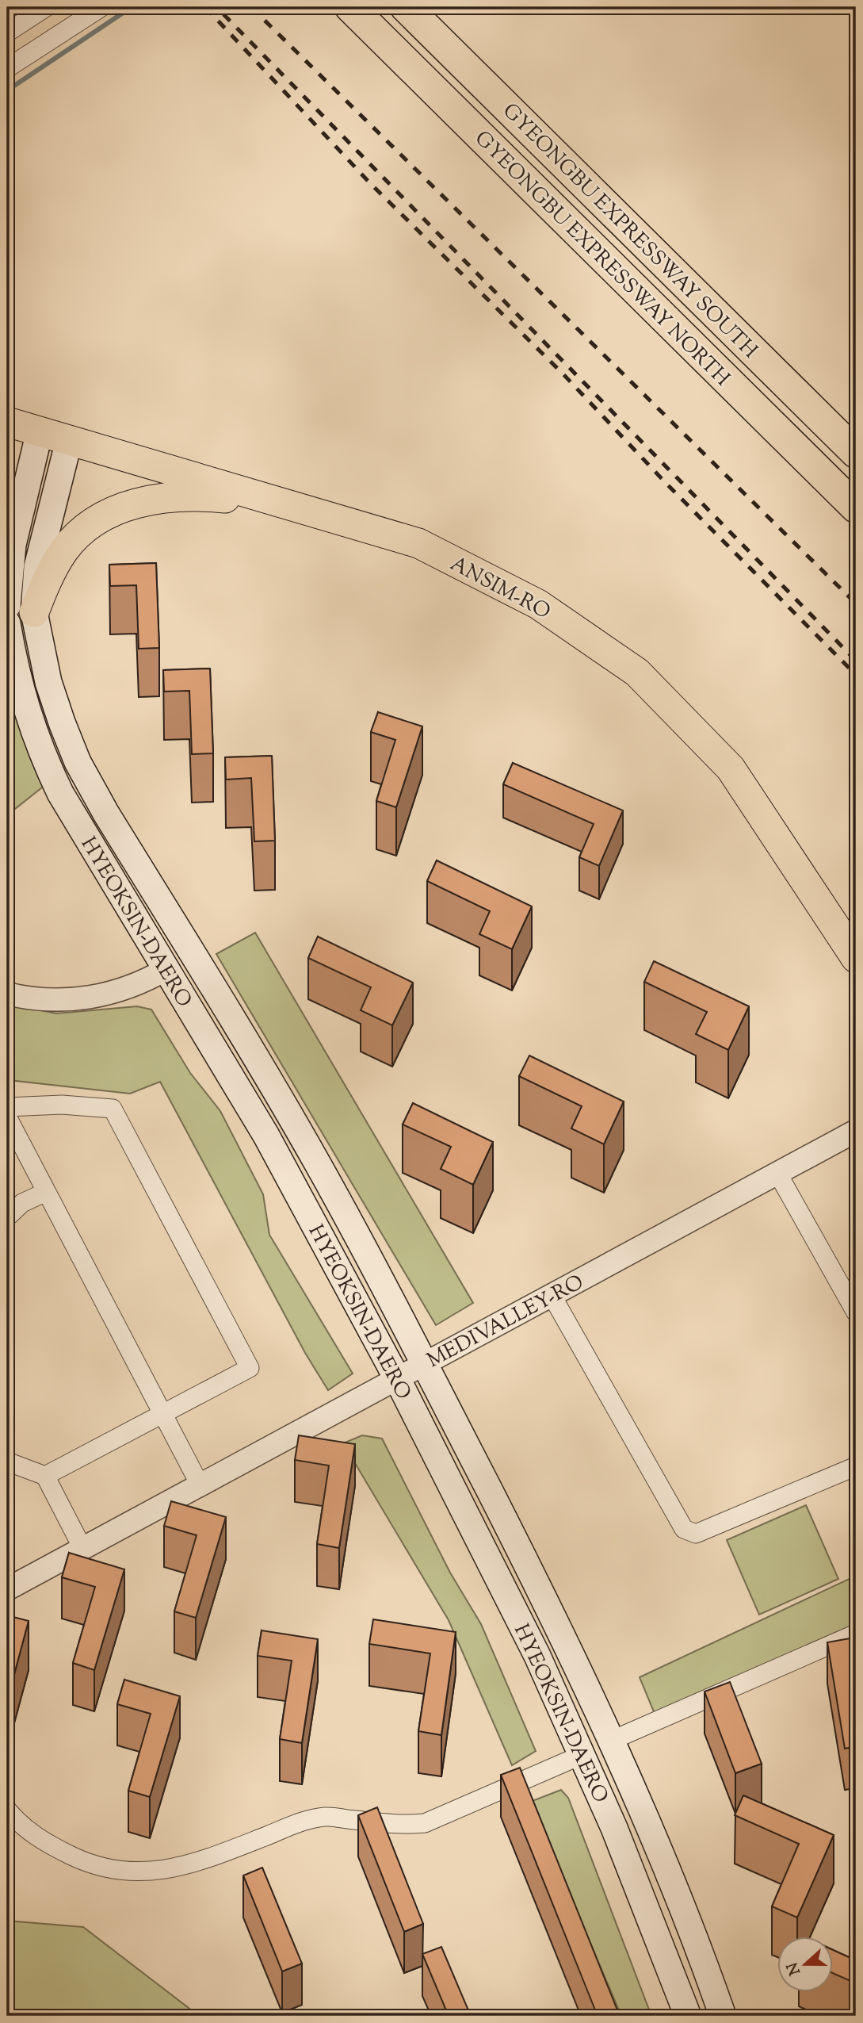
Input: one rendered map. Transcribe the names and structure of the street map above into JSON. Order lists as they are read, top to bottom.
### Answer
{
  "streets": {
    "highway": ["GYEONGBU EXPRESSWAY SOUTH", "GYEONGBU EXPRESSWAY NORTH"],
    "main road": ["ANSIM-RO", "HYEOKSIN-DAERO"],
    "street": ["MEDIVALLEY-RO"]
  },
  "crossings": [
    ["HYEOKSIN-DAERO", "MEDIVALLEY-RO"]
  ],
  "north": "left"
}
